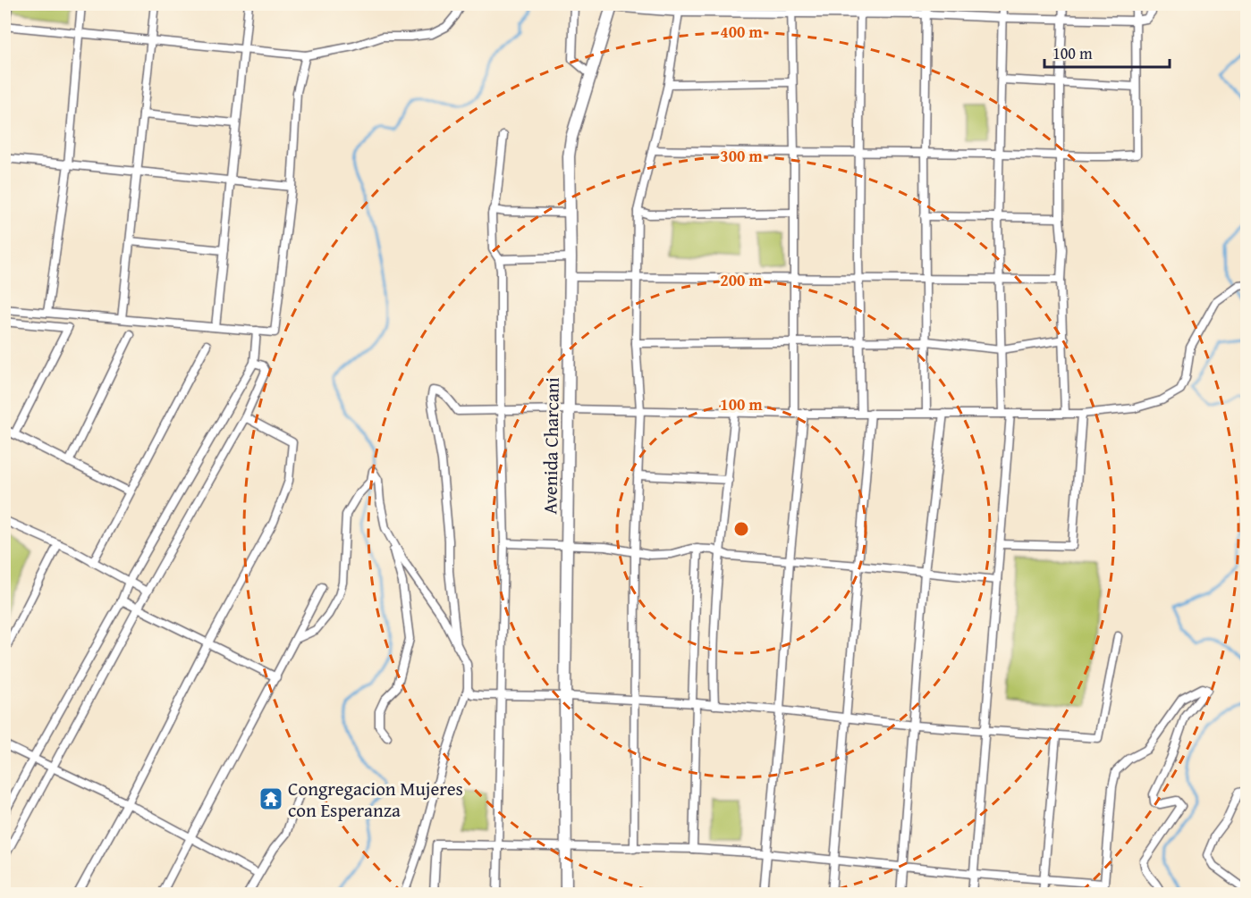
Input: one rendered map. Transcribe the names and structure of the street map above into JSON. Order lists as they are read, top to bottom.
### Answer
{
  "streets": {
    "main road": ["Avenida Charcani"]
  },
  "places": {
    "temple": ["Congregacion Mujeres con Esperanza"]
  },
  "scale_bar": "100 m",
  "rings": [
    "400 m",
    "300 m",
    "200 m",
    "100 m"
  ]
}
